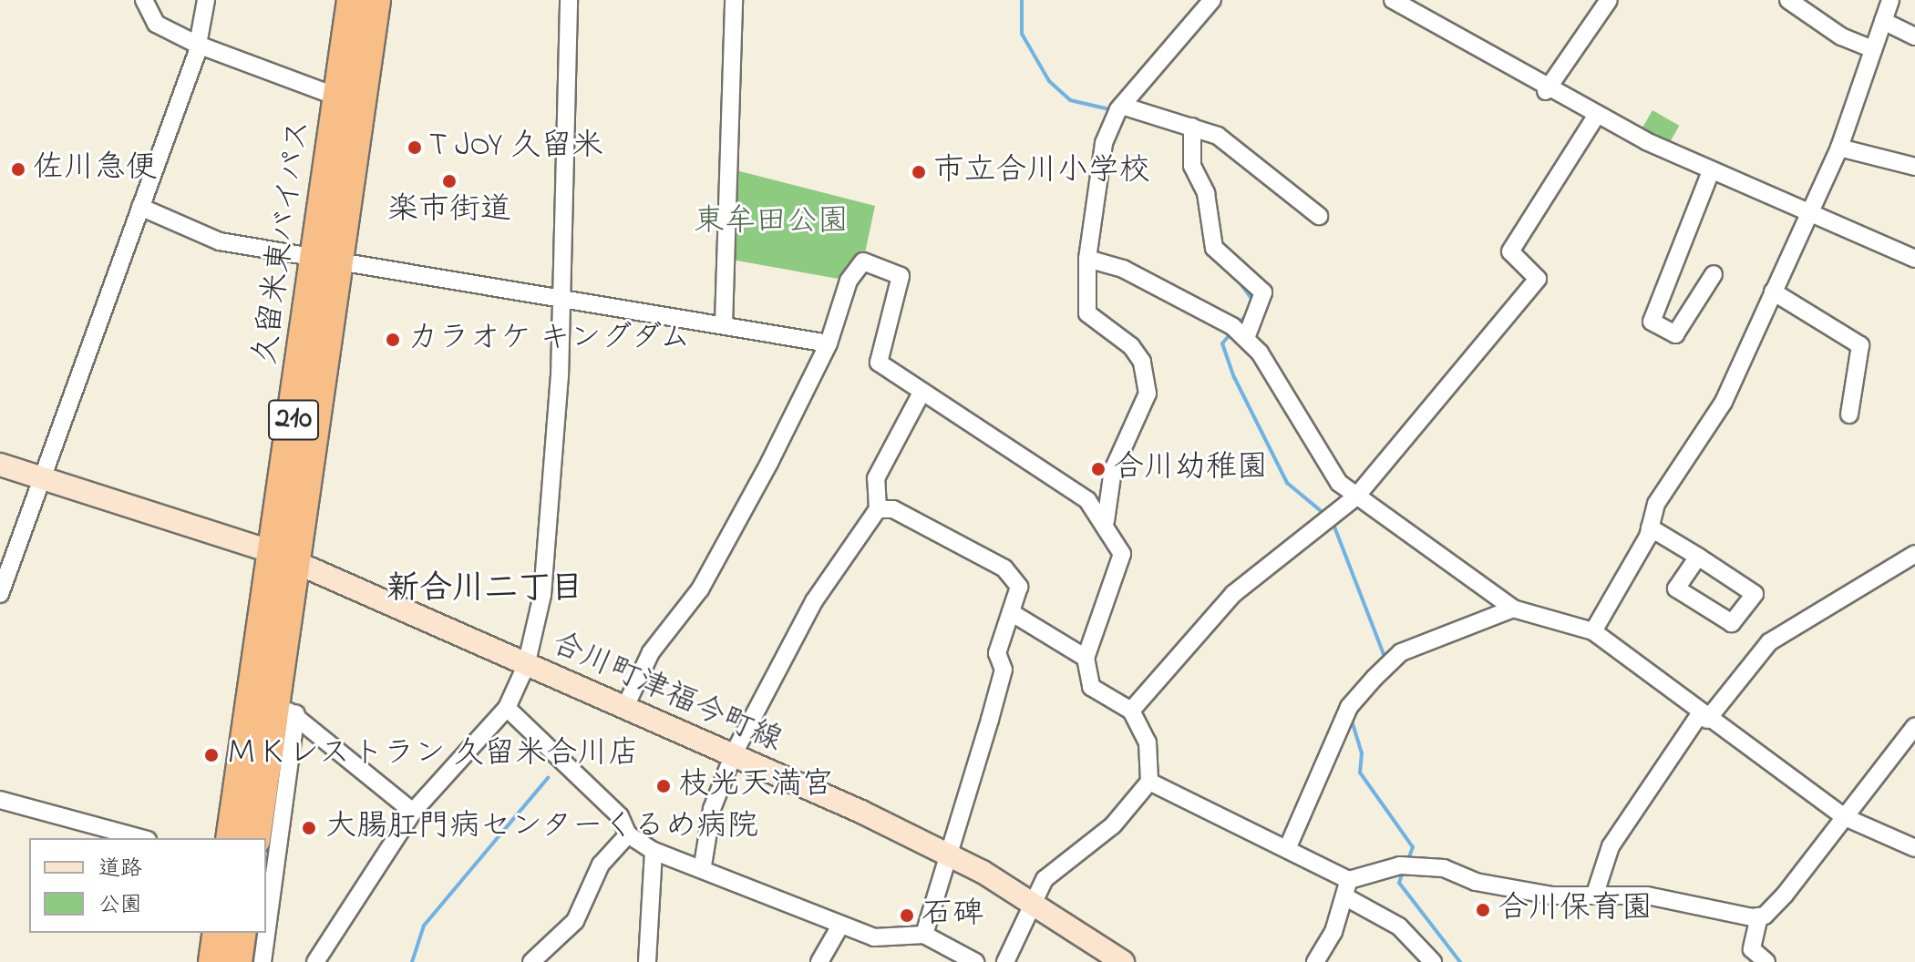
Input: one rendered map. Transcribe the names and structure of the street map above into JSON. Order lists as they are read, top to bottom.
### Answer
{
  "streets": {
    "highway": ["久留米東バイパス", "210"],
    "street": ["合川町津福今町線"]
  },
  "crossings": [
    ["久留米東バイパス", "合川町津福今町線"]
  ],
  "districts": ["新合川二丁目"],
  "parks": ["東牟田公園"],
  "places": [
    "T JOY 久留米",
    "佐川急便",
    "市立合川小学校",
    "楽市街道",
    "カラオケ キングダム",
    "合川幼稚園",
    "ＭＫレストラン 久留米合川店",
    "枝光天満宮",
    "大腸肛門病センターくるめ病院",
    "合川保育園",
    "石碑"
  ],
  "legend": ["道路", "公園"]
}
